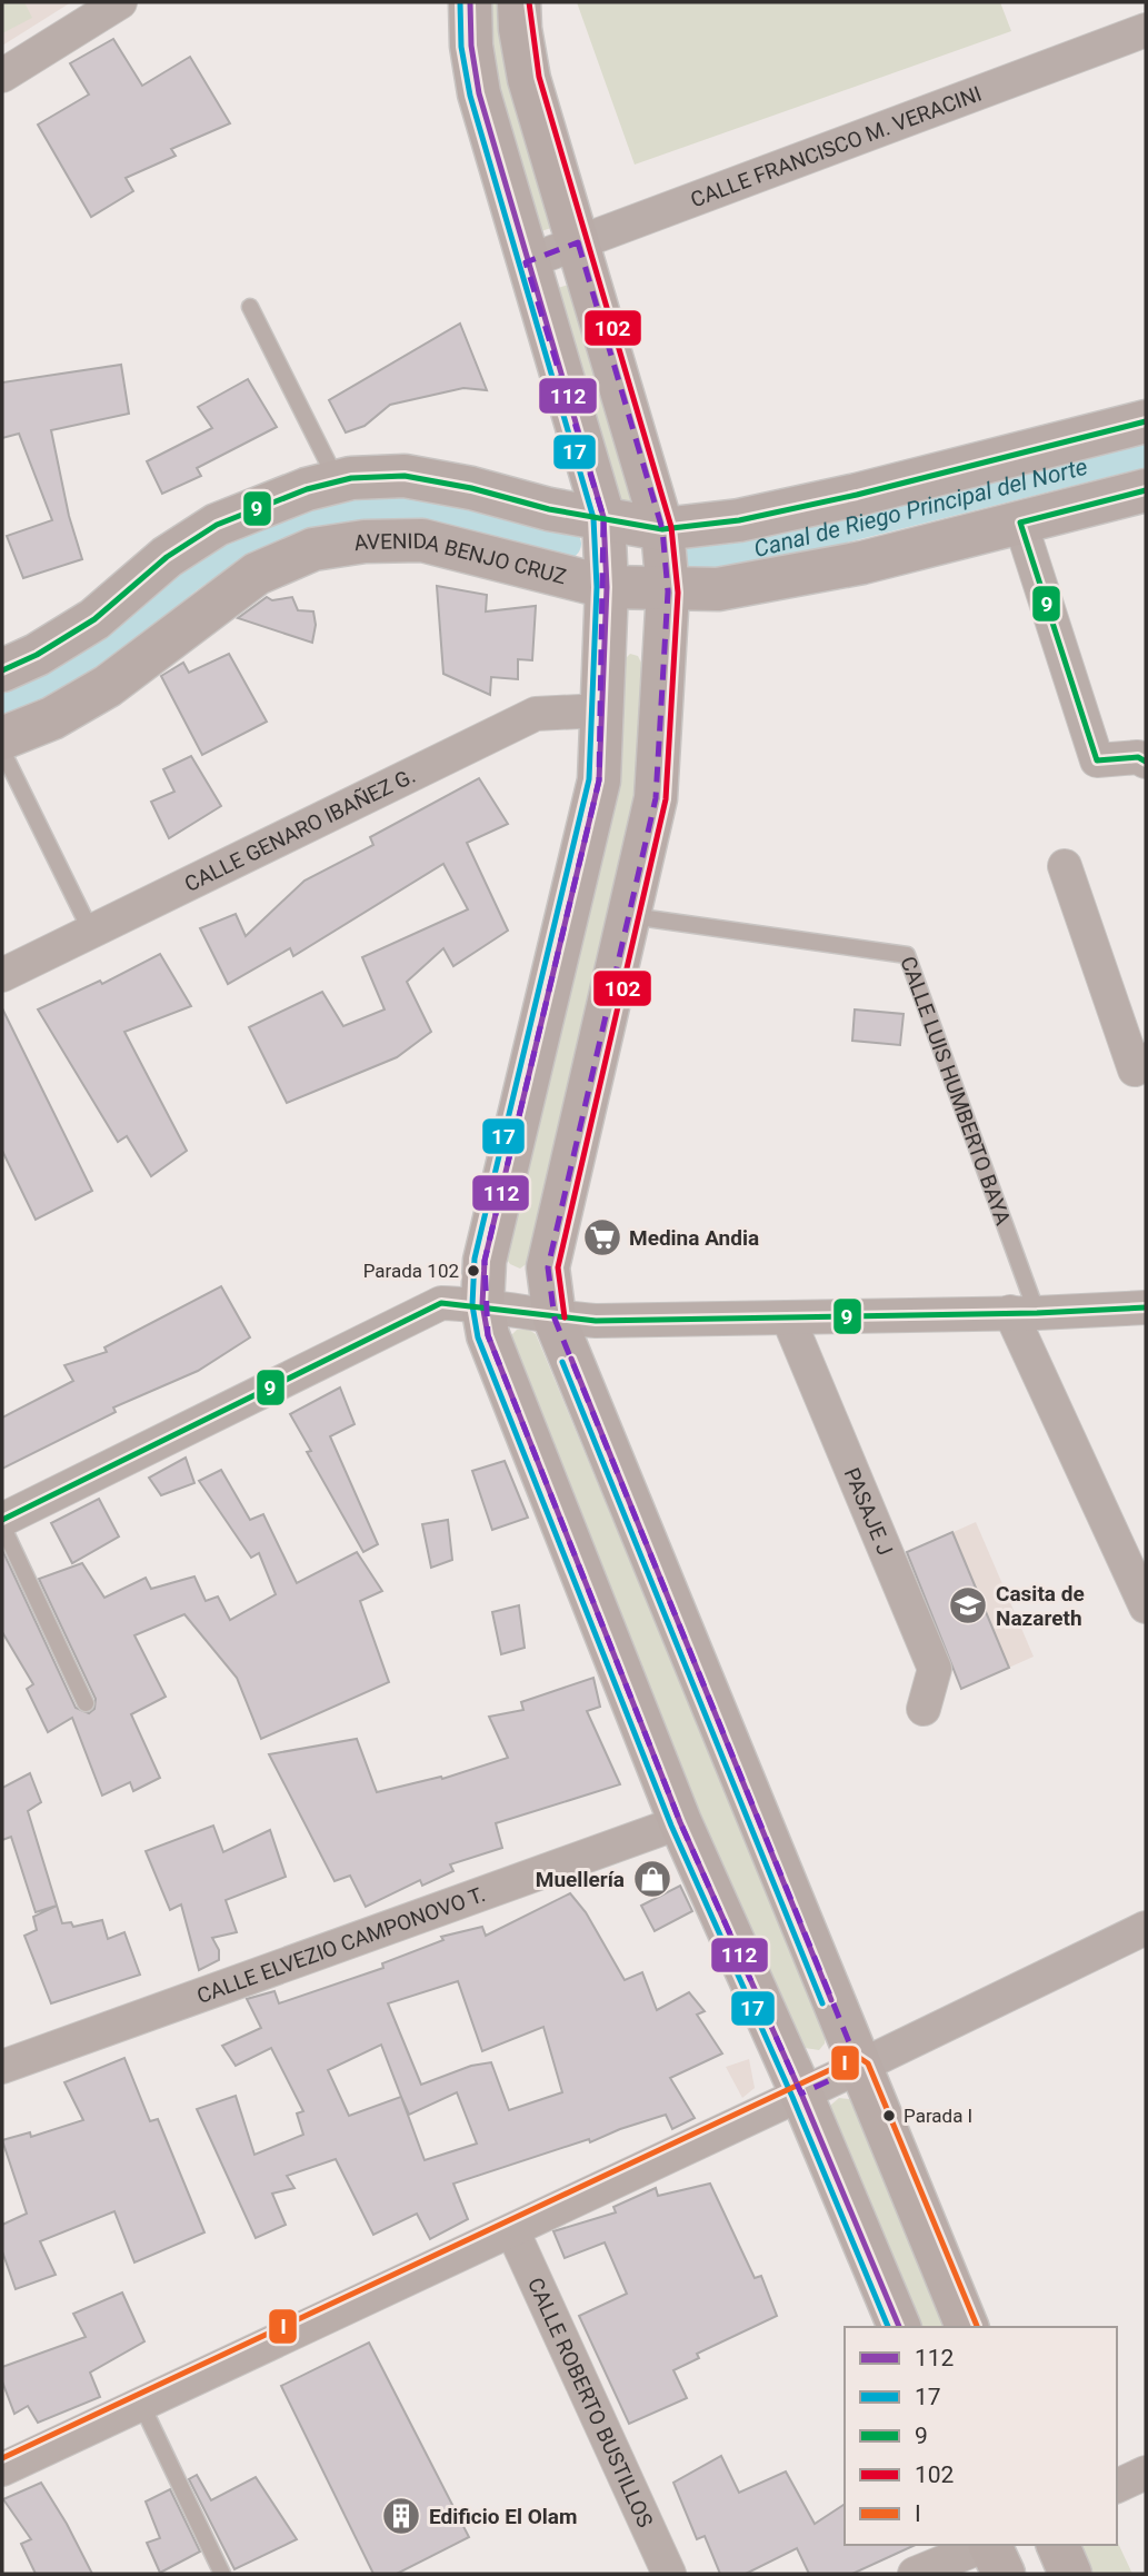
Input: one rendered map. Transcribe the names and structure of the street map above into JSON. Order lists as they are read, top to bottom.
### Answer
{
  "streets": {
    "main road": ["AVENIDA BENJO CRUZ"],
    "street": [
      "CALLE FRANCISCO M. VERACINI",
      "CALLE GENARO IBAÑEZ G.",
      "CALLE LUIS HUMBERTO BAYA",
      "PASAJE J",
      "CALLE ELVEZIO CAMPONOVO T.",
      "CALLE ROBERTO BUSTILLOS"
    ]
  },
  "water": ["Canal de Riego Principal del Norte"],
  "places": {
    "supermarket": ["Medina Andia"],
    "other": ["Parada 102", "Parada I"],
    "school or university": ["Casita de Nazareth"],
    "shop": ["Muellería"],
    "building": ["Edificio El Olam"]
  },
  "lines": [
    "transit line 112",
    "transit line 17",
    "transit line 102",
    "transit line 9",
    "transit line I"
  ],
  "legend": [
    "112",
    "17",
    "9",
    "102",
    "I"
  ]
}
